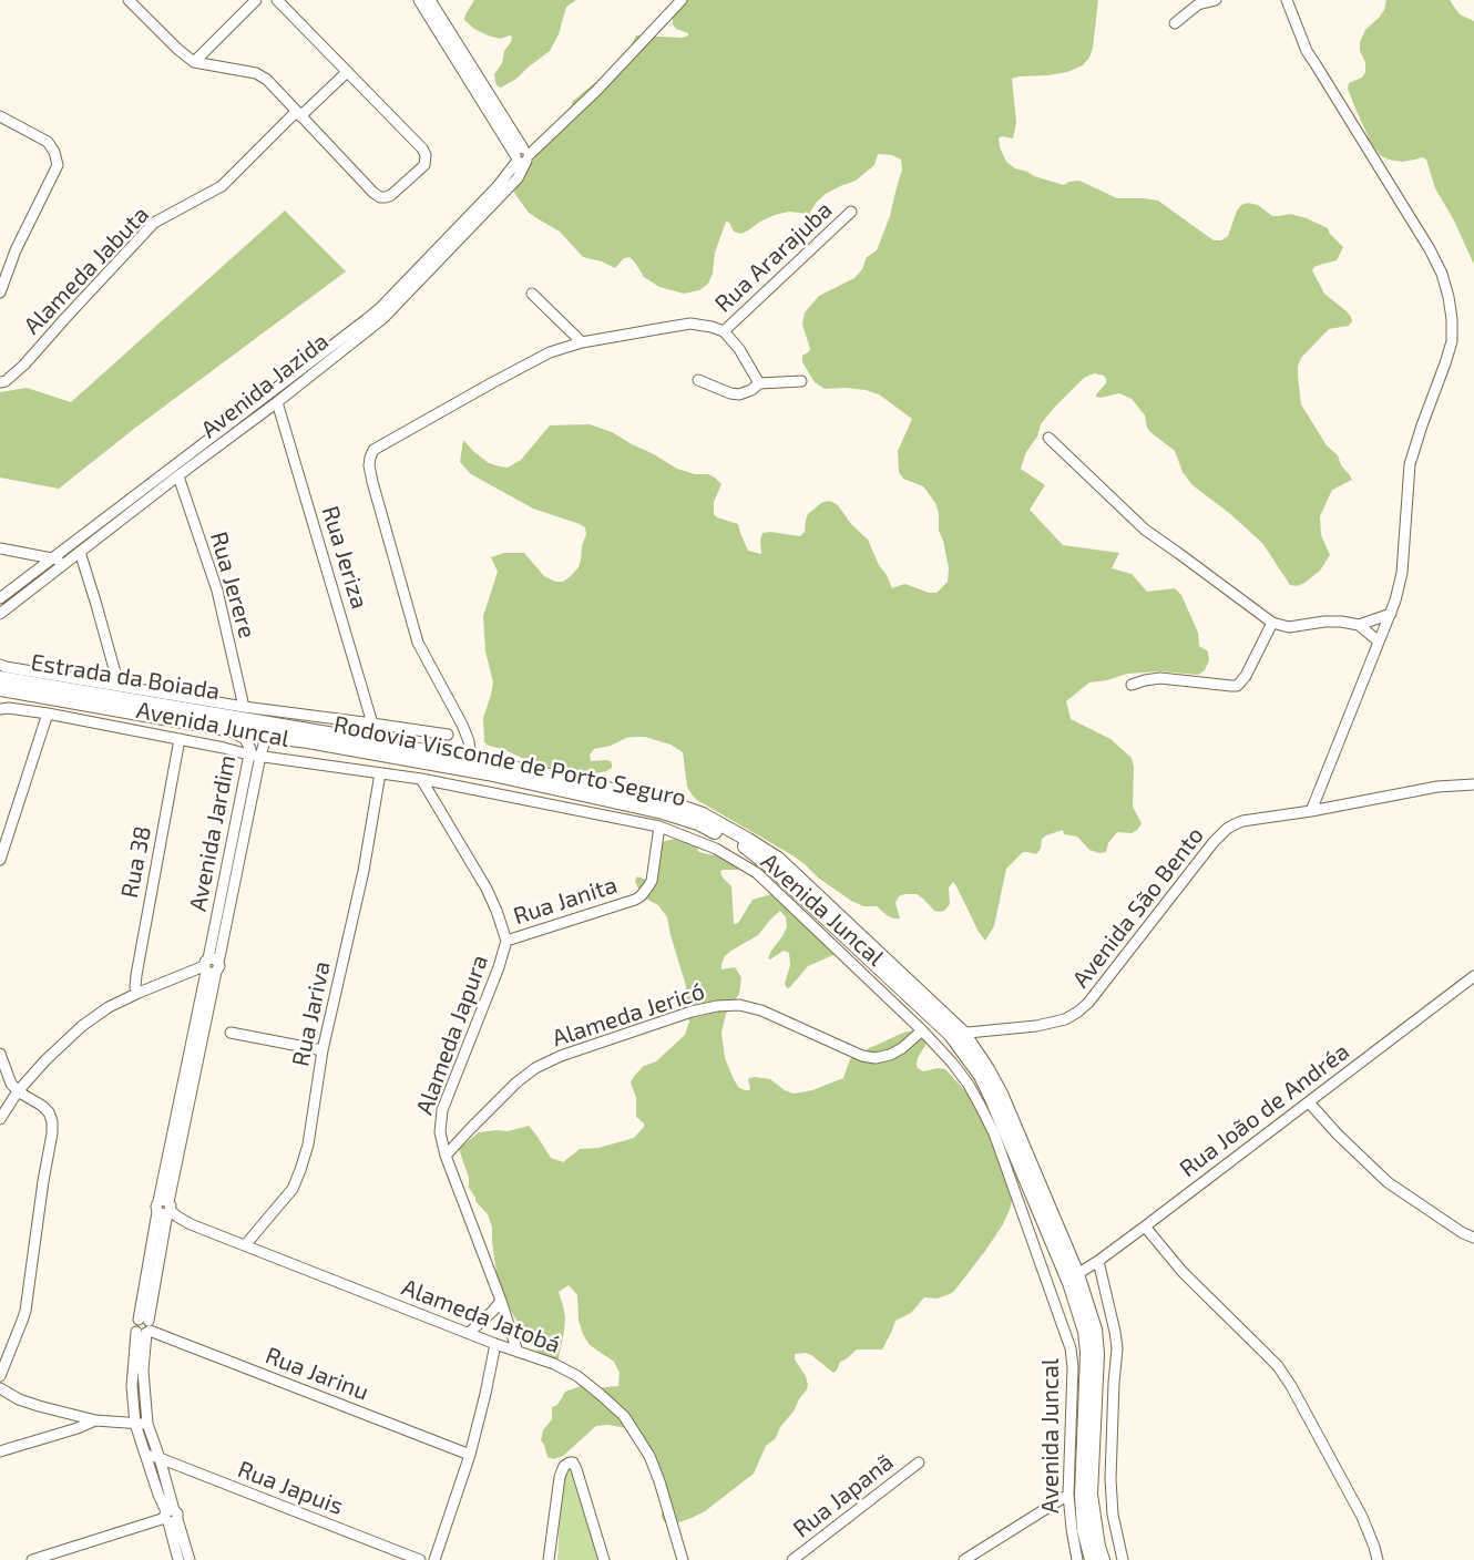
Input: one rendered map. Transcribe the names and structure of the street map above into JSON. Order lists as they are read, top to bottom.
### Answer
{
  "streets": {
    "main road": ["Estrada da Boiada", "Rodovia Visconde de Porto Seguro"],
    "street": [
      "Rua Ararajuba",
      "Alameda Jabuta",
      "Avenida Jazida",
      "Rua Jeriza",
      "Rua Jerere",
      "Avenida Juncal",
      "Avenida Jardim",
      "Rua 38",
      "Rua Janita",
      "Avenida São Bento",
      "Rua Jariva",
      "Alameda Jericó",
      "Alameda Japura",
      "Rua João de Andréa",
      "Alameda Jatobá",
      "Rua Jarinu",
      "Rua Japuis",
      "Rua Japanã"
    ]
  },
  "crossings": [
    ["Avenida Jazida", "Rua Jeriza"],
    ["Avenida Jazida", "Rua Jerere"],
    ["Rua Jerere", "Estrada da Boiada"],
    ["Rua Jerere", "Rodovia Visconde de Porto Seguro"],
    ["Estrada da Boiada", "Rodovia Visconde de Porto Seguro"],
    ["Estrada da Boiada", "Avenida Jardim"],
    ["Avenida Juncal", "Avenida Jardim"],
    ["Avenida Juncal", "Rua 38"],
    ["Avenida Juncal", "Rua Janita"],
    ["Avenida Juncal", "Rua Jariva"],
    ["Avenida Juncal", "Alameda Jericó"],
    ["Avenida Juncal", "Alameda Japura"],
    ["Rodovia Visconde de Porto Seguro", "Avenida Jardim"],
    ["Rodovia Visconde de Porto Seguro", "Avenida São Bento"],
    ["Rodovia Visconde de Porto Seguro", "Rua João de Andréa"],
    ["Avenida Jardim", "Alameda Jatobá"],
    ["Avenida Jardim", "Rua Jarinu"],
    ["Avenida Jardim", "Rua Japuis"],
    ["Rua Janita", "Alameda Japura"],
    ["Rua Jariva", "Alameda Jatobá"],
    ["Alameda Jericó", "Alameda Japura"],
    ["Alameda Japura", "Alameda Jatobá"]
  ]
}
